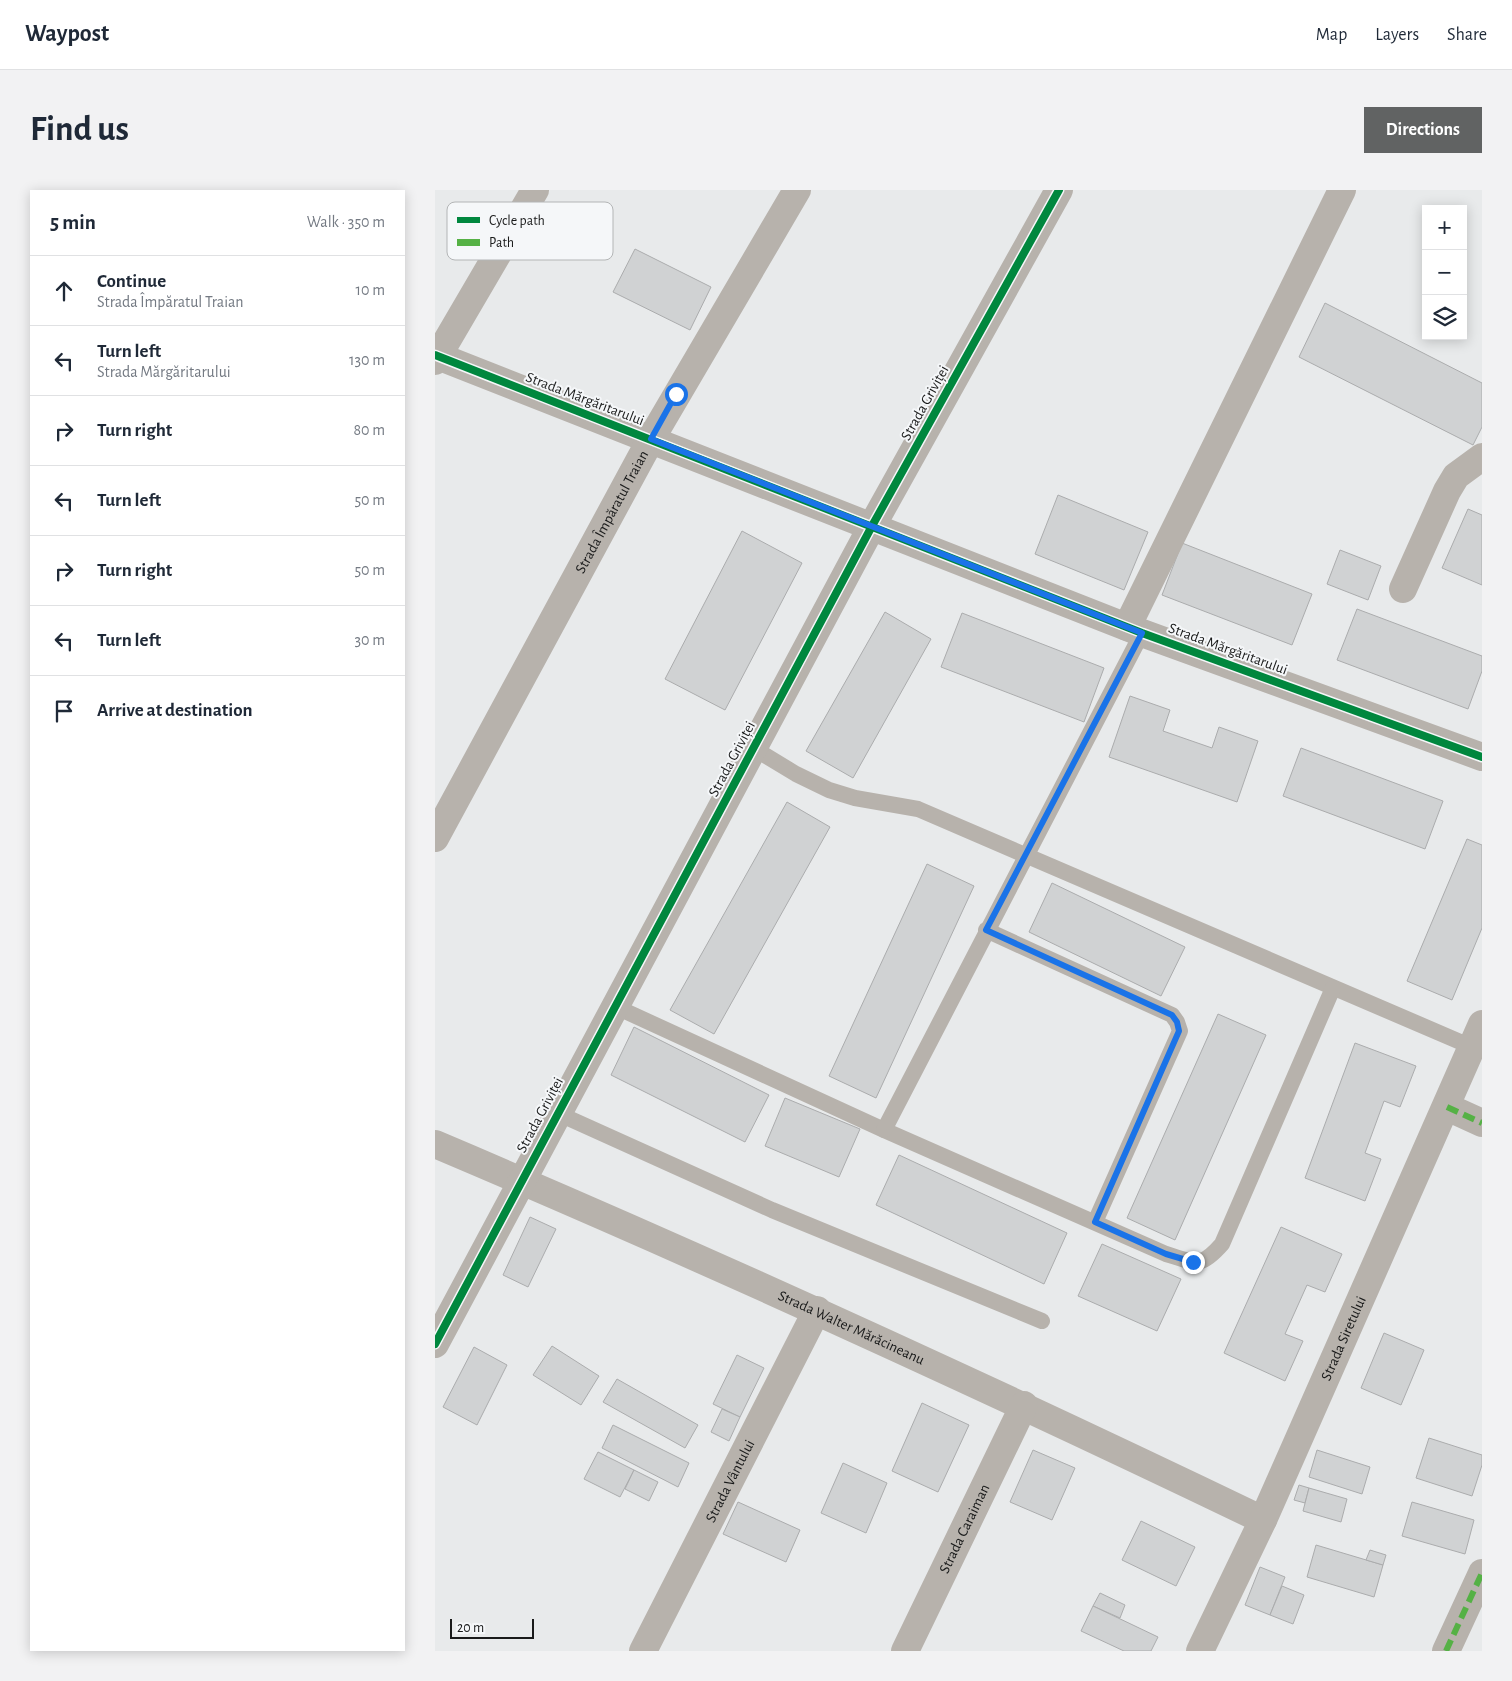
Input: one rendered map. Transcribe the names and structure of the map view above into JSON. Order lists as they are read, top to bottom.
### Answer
{
  "streets": {
    "street": [
      "Strada Mărgăritarului",
      "Strada Griviței",
      "Strada Împăratul Traian",
      "Strada Walter Mărăcineanu",
      "Strada Siretului",
      "Strada Vântului",
      "Strada Caraiman"
    ]
  },
  "crossings": [
    ["Strada Mărgăritarului", "Strada Griviței"],
    ["Strada Mărgăritarului", "Strada Împăratul Traian"],
    ["Strada Griviței", "Strada Walter Mărăcineanu"],
    ["Strada Walter Mărăcineanu", "Strada Siretului"],
    ["Strada Walter Mărăcineanu", "Strada Vântului"],
    ["Strada Walter Mărăcineanu", "Strada Caraiman"]
  ],
  "legend": ["Cycle path", "Path"],
  "scale_bar": "20 m",
  "page": {
    "header": "Waypost",
    "nav": ["Map", "Layers", "Share"],
    "buttons": "Directions",
    "title": "Find us",
    "heading": ["5 min", "Walk · 350 m"],
    "map_buttons": ["+", "−"],
    "list": [
      ["Continue", "Strada Împăratul Traian", "10 m"],
      ["Turn left", "Strada Mărgăritarului", "130 m"],
      ["Turn right", "80 m"],
      ["Turn left", "50 m"],
      ["Turn right", "50 m"],
      ["Turn left", "30 m"],
      "Arrive at destination"
    ],
    "scale": "20 m"
  }
}
